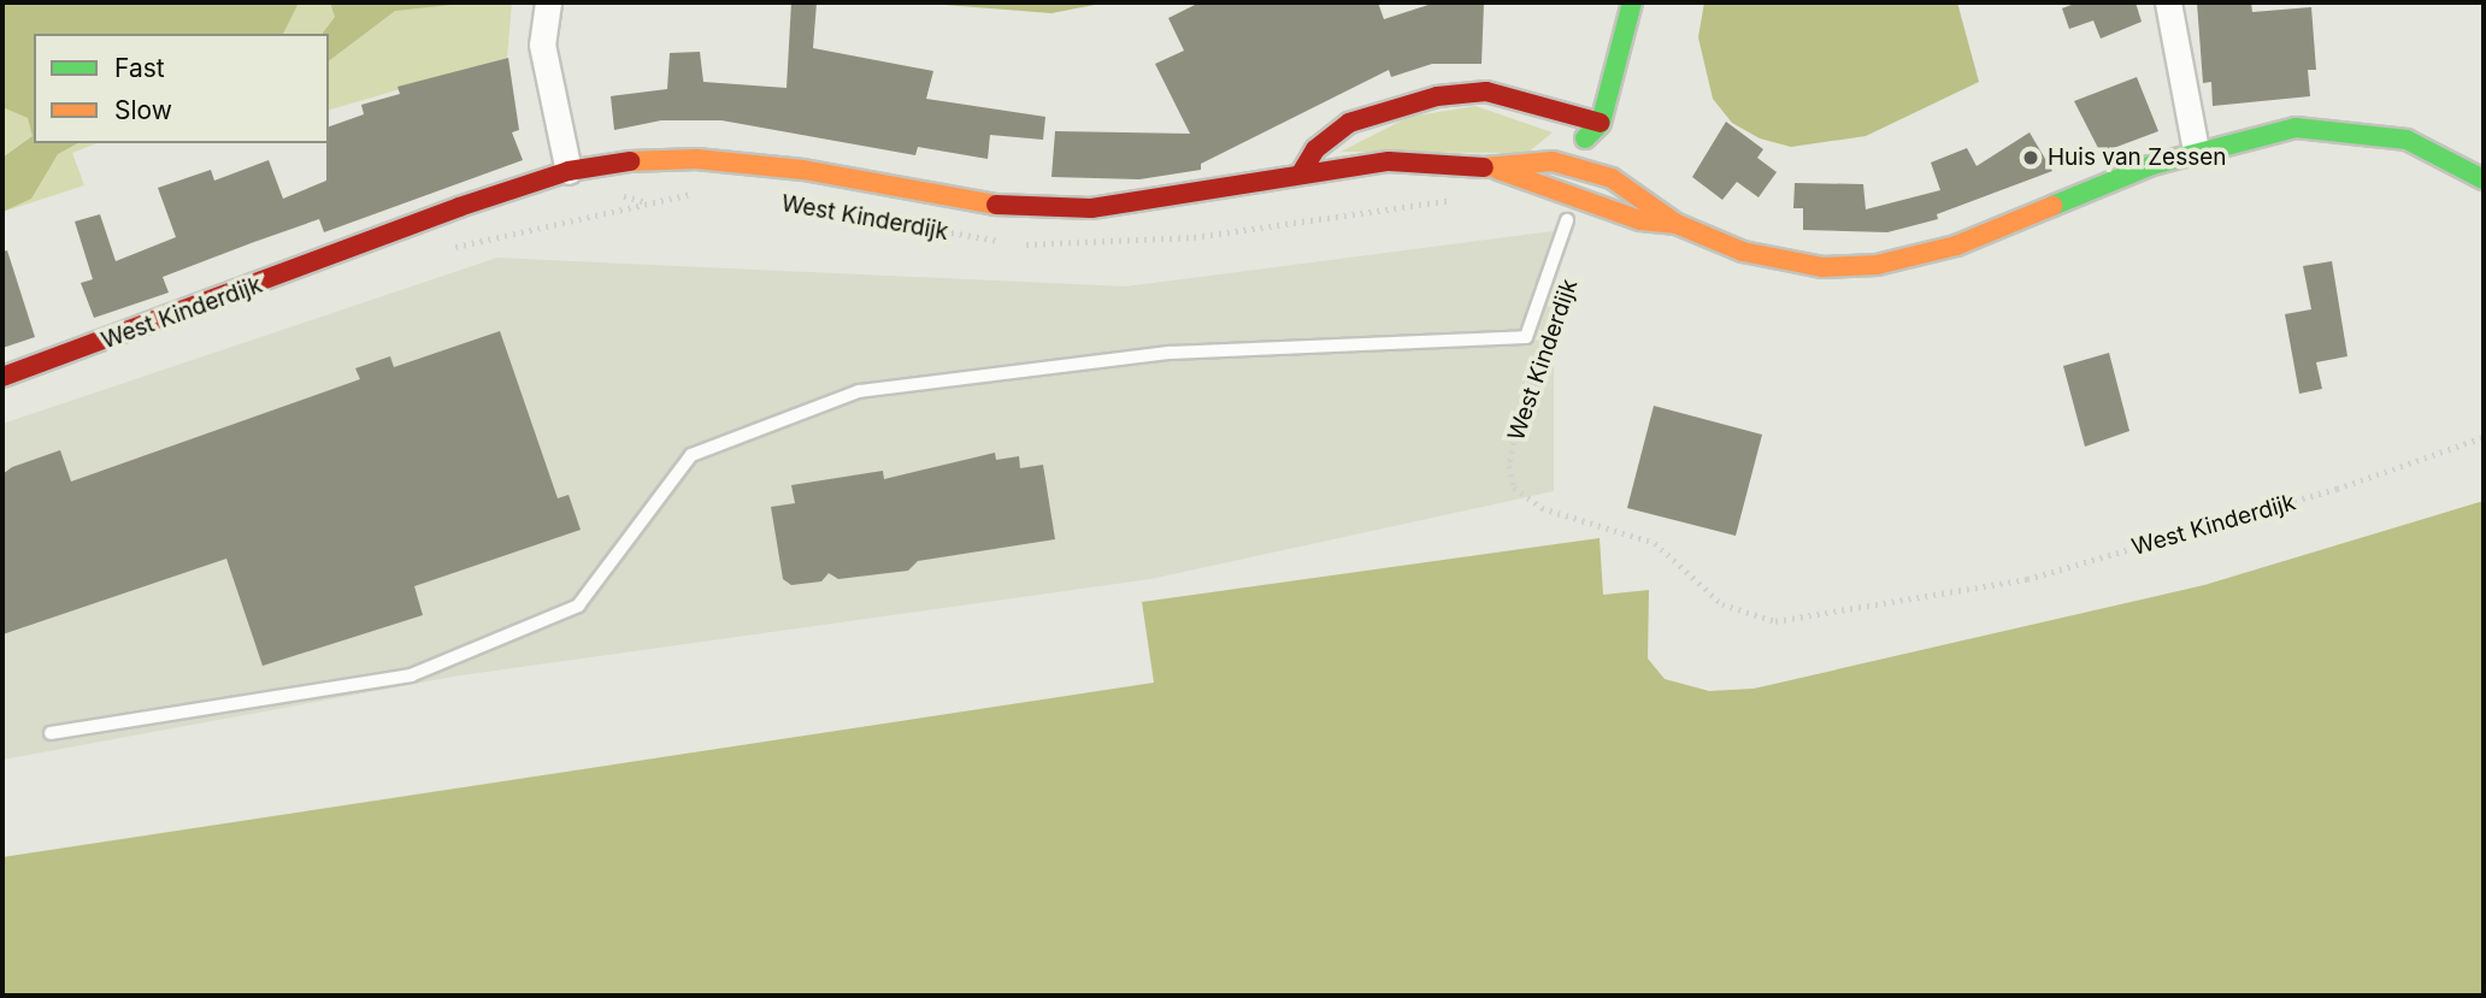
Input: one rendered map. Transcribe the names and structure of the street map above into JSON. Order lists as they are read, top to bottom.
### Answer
{
  "streets": {
    "street": ["West Kinderdijk"]
  },
  "places": ["Huis van Zessen"],
  "legend": ["Fast", "Slow"]
}
